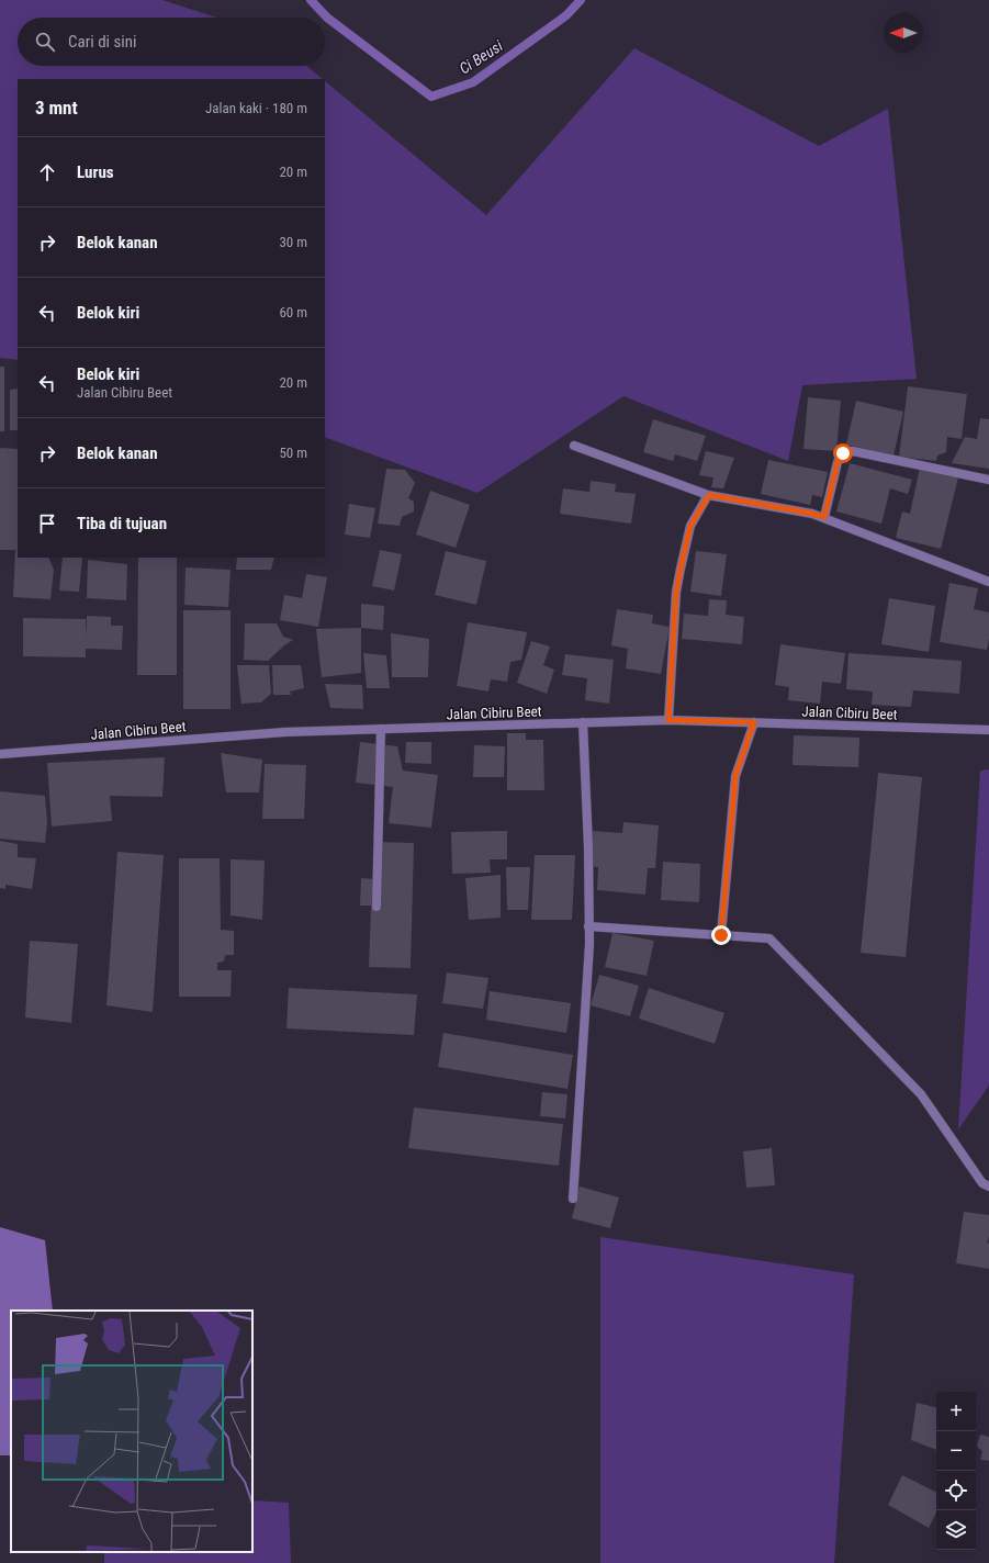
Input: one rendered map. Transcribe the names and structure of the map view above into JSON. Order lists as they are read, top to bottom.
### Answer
{
  "streets": {
    "street": ["Jalan Cibiru Beet"]
  },
  "water": ["Ci Beusi"],
  "north": "left",
  "page": {
    "search": "Cari di sini",
    "heading": ["3 mnt", "Jalan kaki · 180 m"],
    "list": [
      ["Lurus", "20 m"],
      ["Belok kanan", "30 m"],
      ["Belok kiri", "60 m"],
      ["Belok kiri", "Jalan Cibiru Beet", "20 m"],
      ["Belok kanan", "50 m"],
      "Tiba di tujuan"
    ],
    "map_buttons": ["+", "−"]
  }
}
